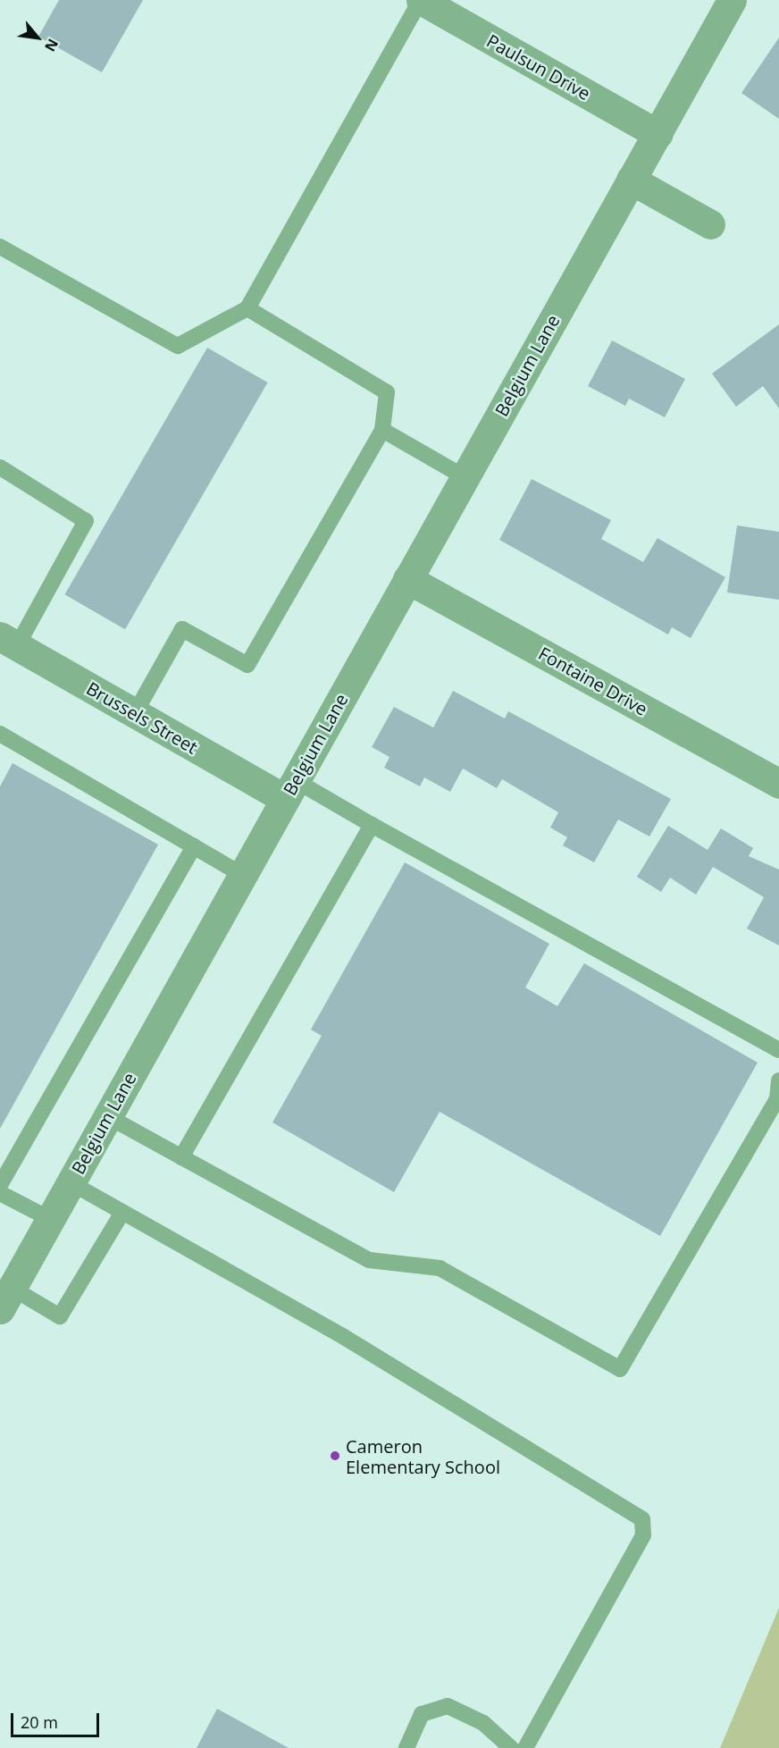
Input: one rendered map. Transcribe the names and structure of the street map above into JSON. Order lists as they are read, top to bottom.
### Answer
{
  "streets": {
    "street": [
      "Paulsun Drive",
      "Belgium Lane",
      "Fontaine Drive",
      "Brussels Street"
    ]
  },
  "crossings": [
    ["Paulsun Drive", "Belgium Lane"],
    ["Belgium Lane", "Fontaine Drive"],
    ["Belgium Lane", "Brussels Street"]
  ],
  "places": ["Cameron Elementary School"],
  "scale_bar": "20 m",
  "north": "bottom right"
}
